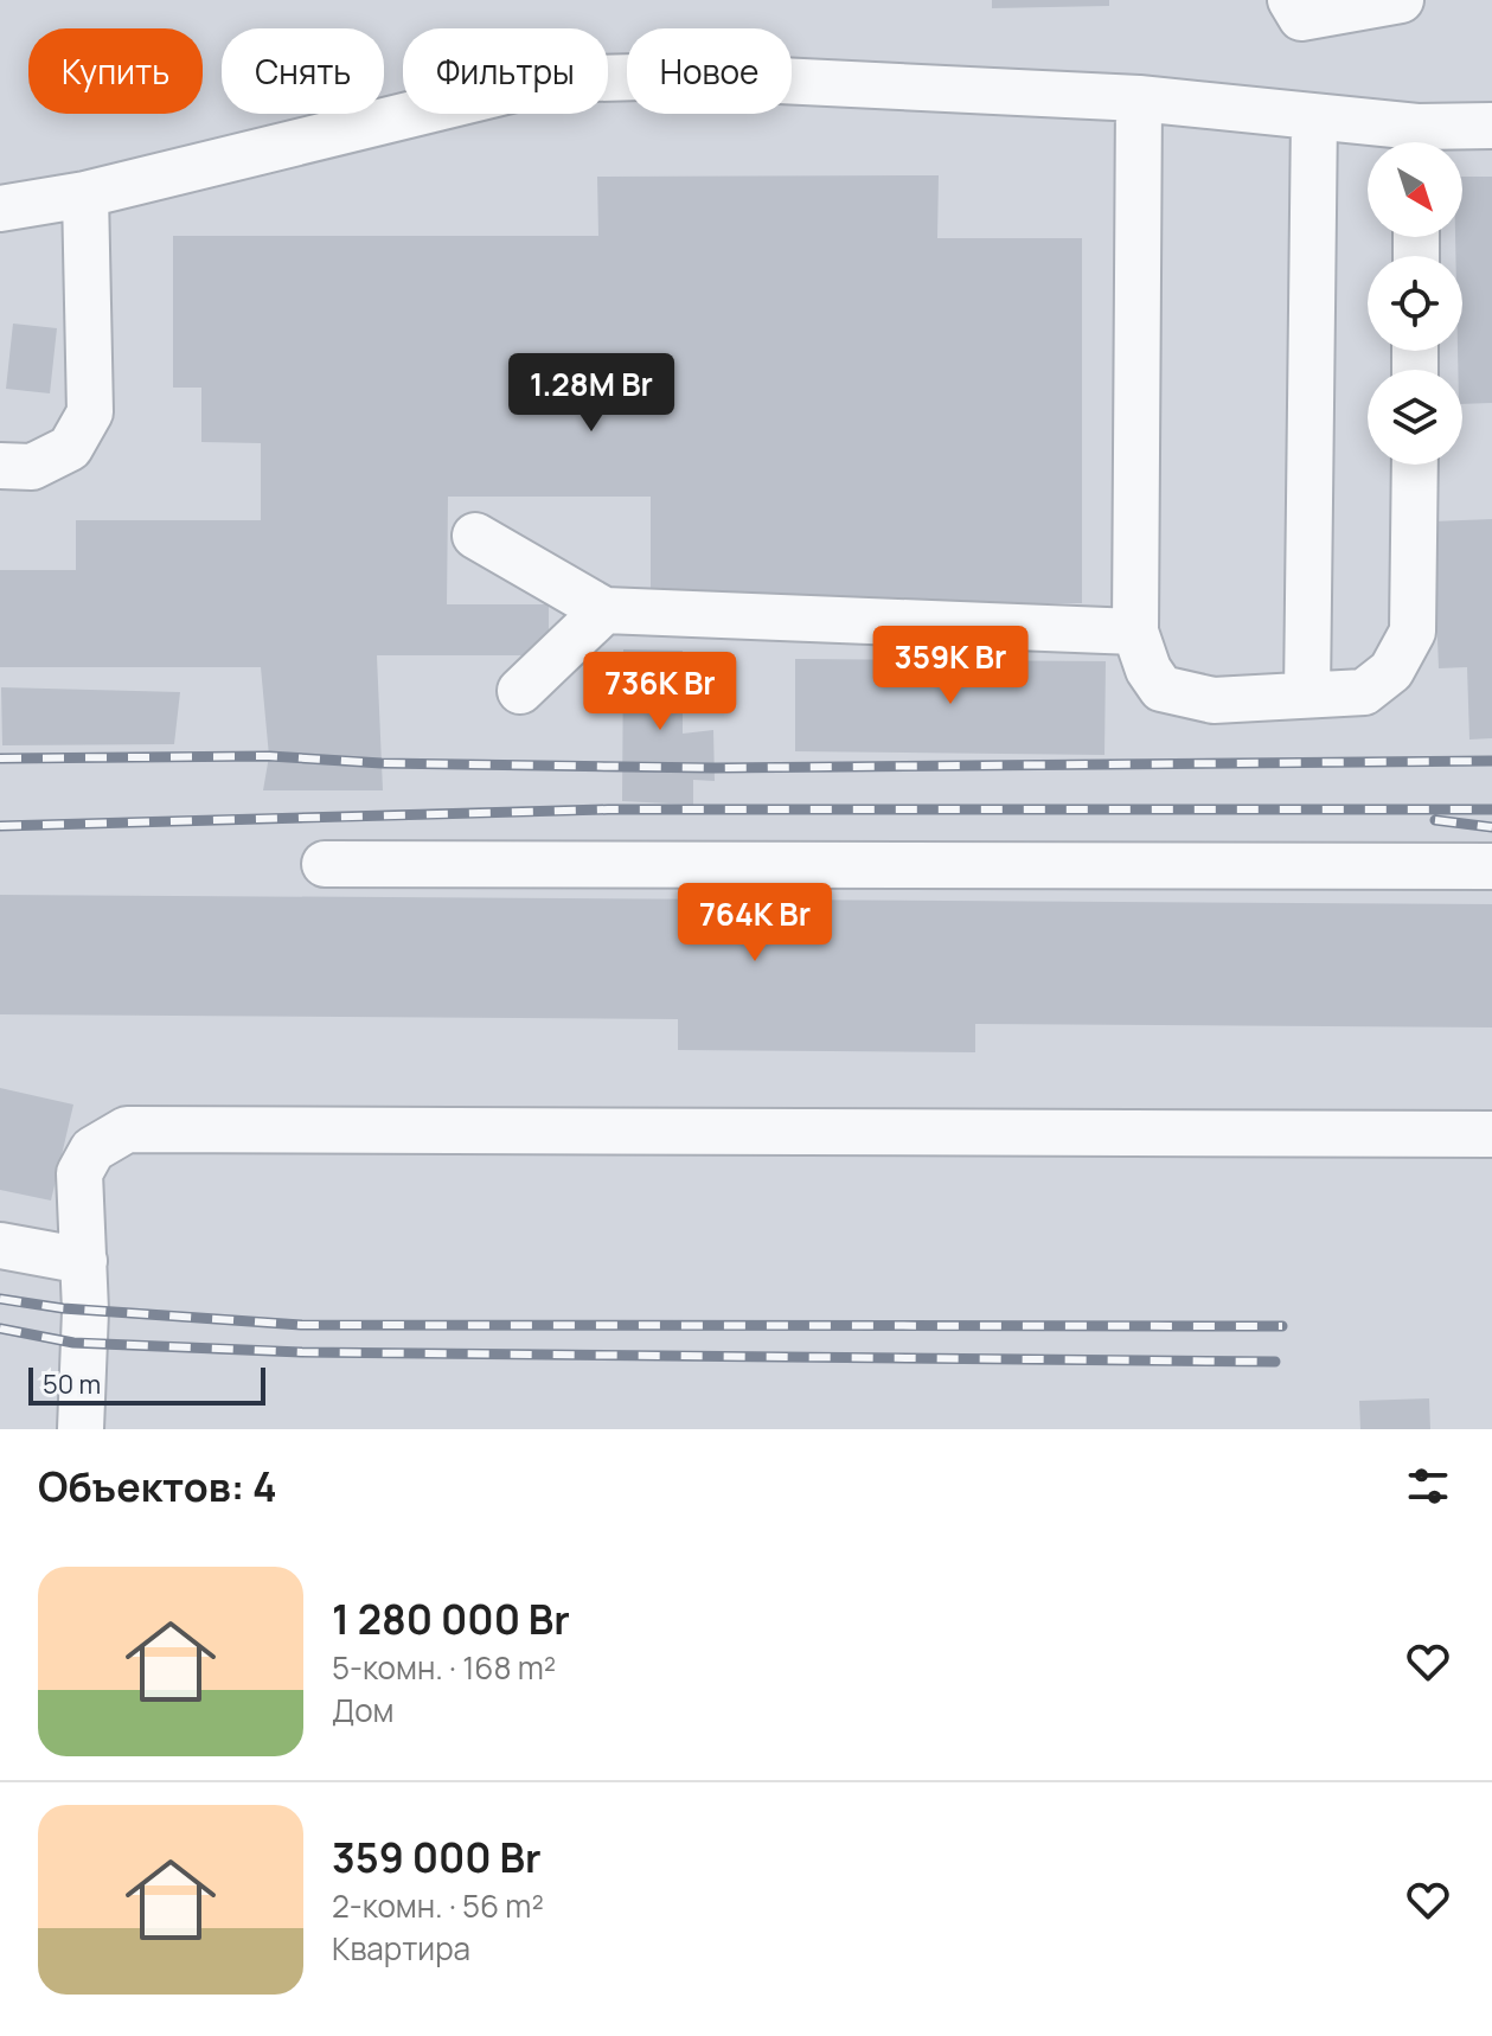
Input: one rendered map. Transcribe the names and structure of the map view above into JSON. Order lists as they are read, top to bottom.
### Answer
{
  "scale_bar": "50 m",
  "north": "bottom right",
  "page": {
    "chip": [
      "Купить",
      "Снять",
      "Фильтры",
      "Новое"
    ],
    "price": [
      "1.28M Br",
      "359K Br",
      "736K Br",
      "764K Br"
    ],
    "scale": "50 m",
    "heading": "Объектов: 4",
    "list": [
      {
        "name": "1 280 000 Br",
        "note": "5-комн. · 168 m² · Дом"
      },
      {
        "name": "359 000 Br",
        "note": "2-комн. · 56 m² · Квартира"
      }
    ]
  }
}
